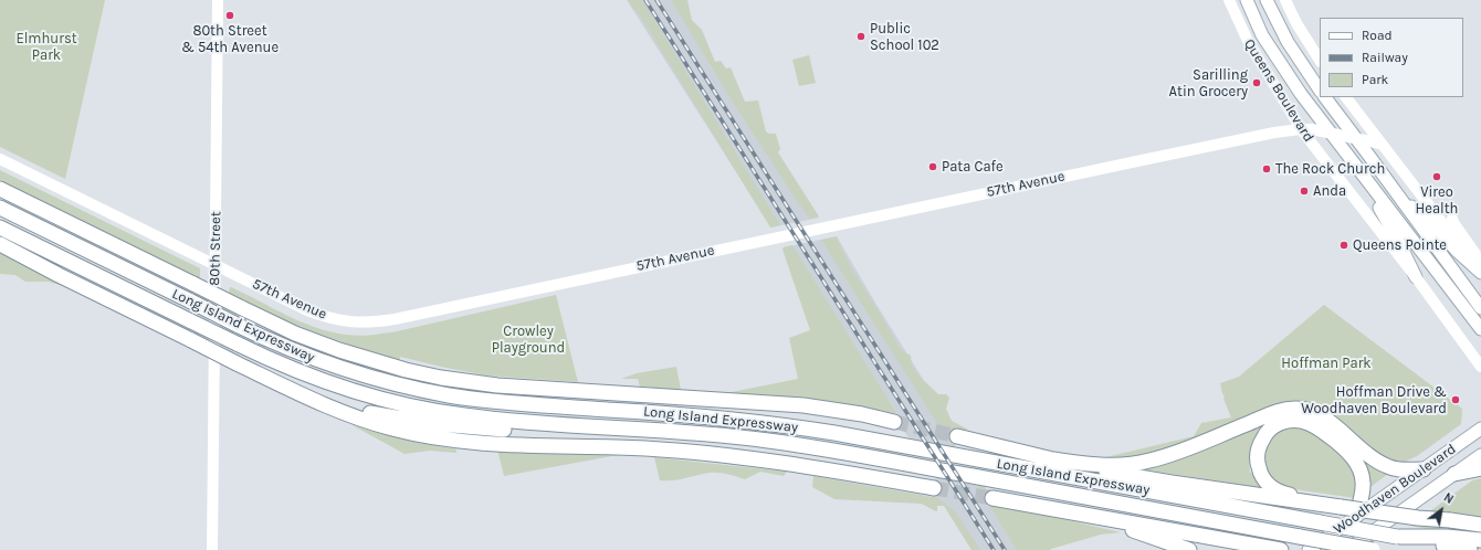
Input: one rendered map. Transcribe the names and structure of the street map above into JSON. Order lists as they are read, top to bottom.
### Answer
{
  "streets": {
    "highway": ["Long Island Expressway"],
    "main road": ["Queens Boulevard", "Woodhaven Boulevard"],
    "street": ["57th Avenue", "80th Street"]
  },
  "crossings": [
    ["Queens Boulevard", "57th Avenue"],
    ["57th Avenue", "80th Street"]
  ],
  "parks": ["Elmhurst Park", "Crowley Playground", "Hoffman Park"],
  "places": [
    "80th Street & 54th Avenue",
    "Public School 102",
    "Sarilling Atin Grocery",
    "Pata Cafe",
    "The Rock Church",
    "Vireo Health",
    "Anda",
    "Queens Pointe",
    "Hoffman Drive & Woodhaven Boulevard"
  ],
  "legend": ["Road", "Railway", "Park"],
  "north": "top right"
}
